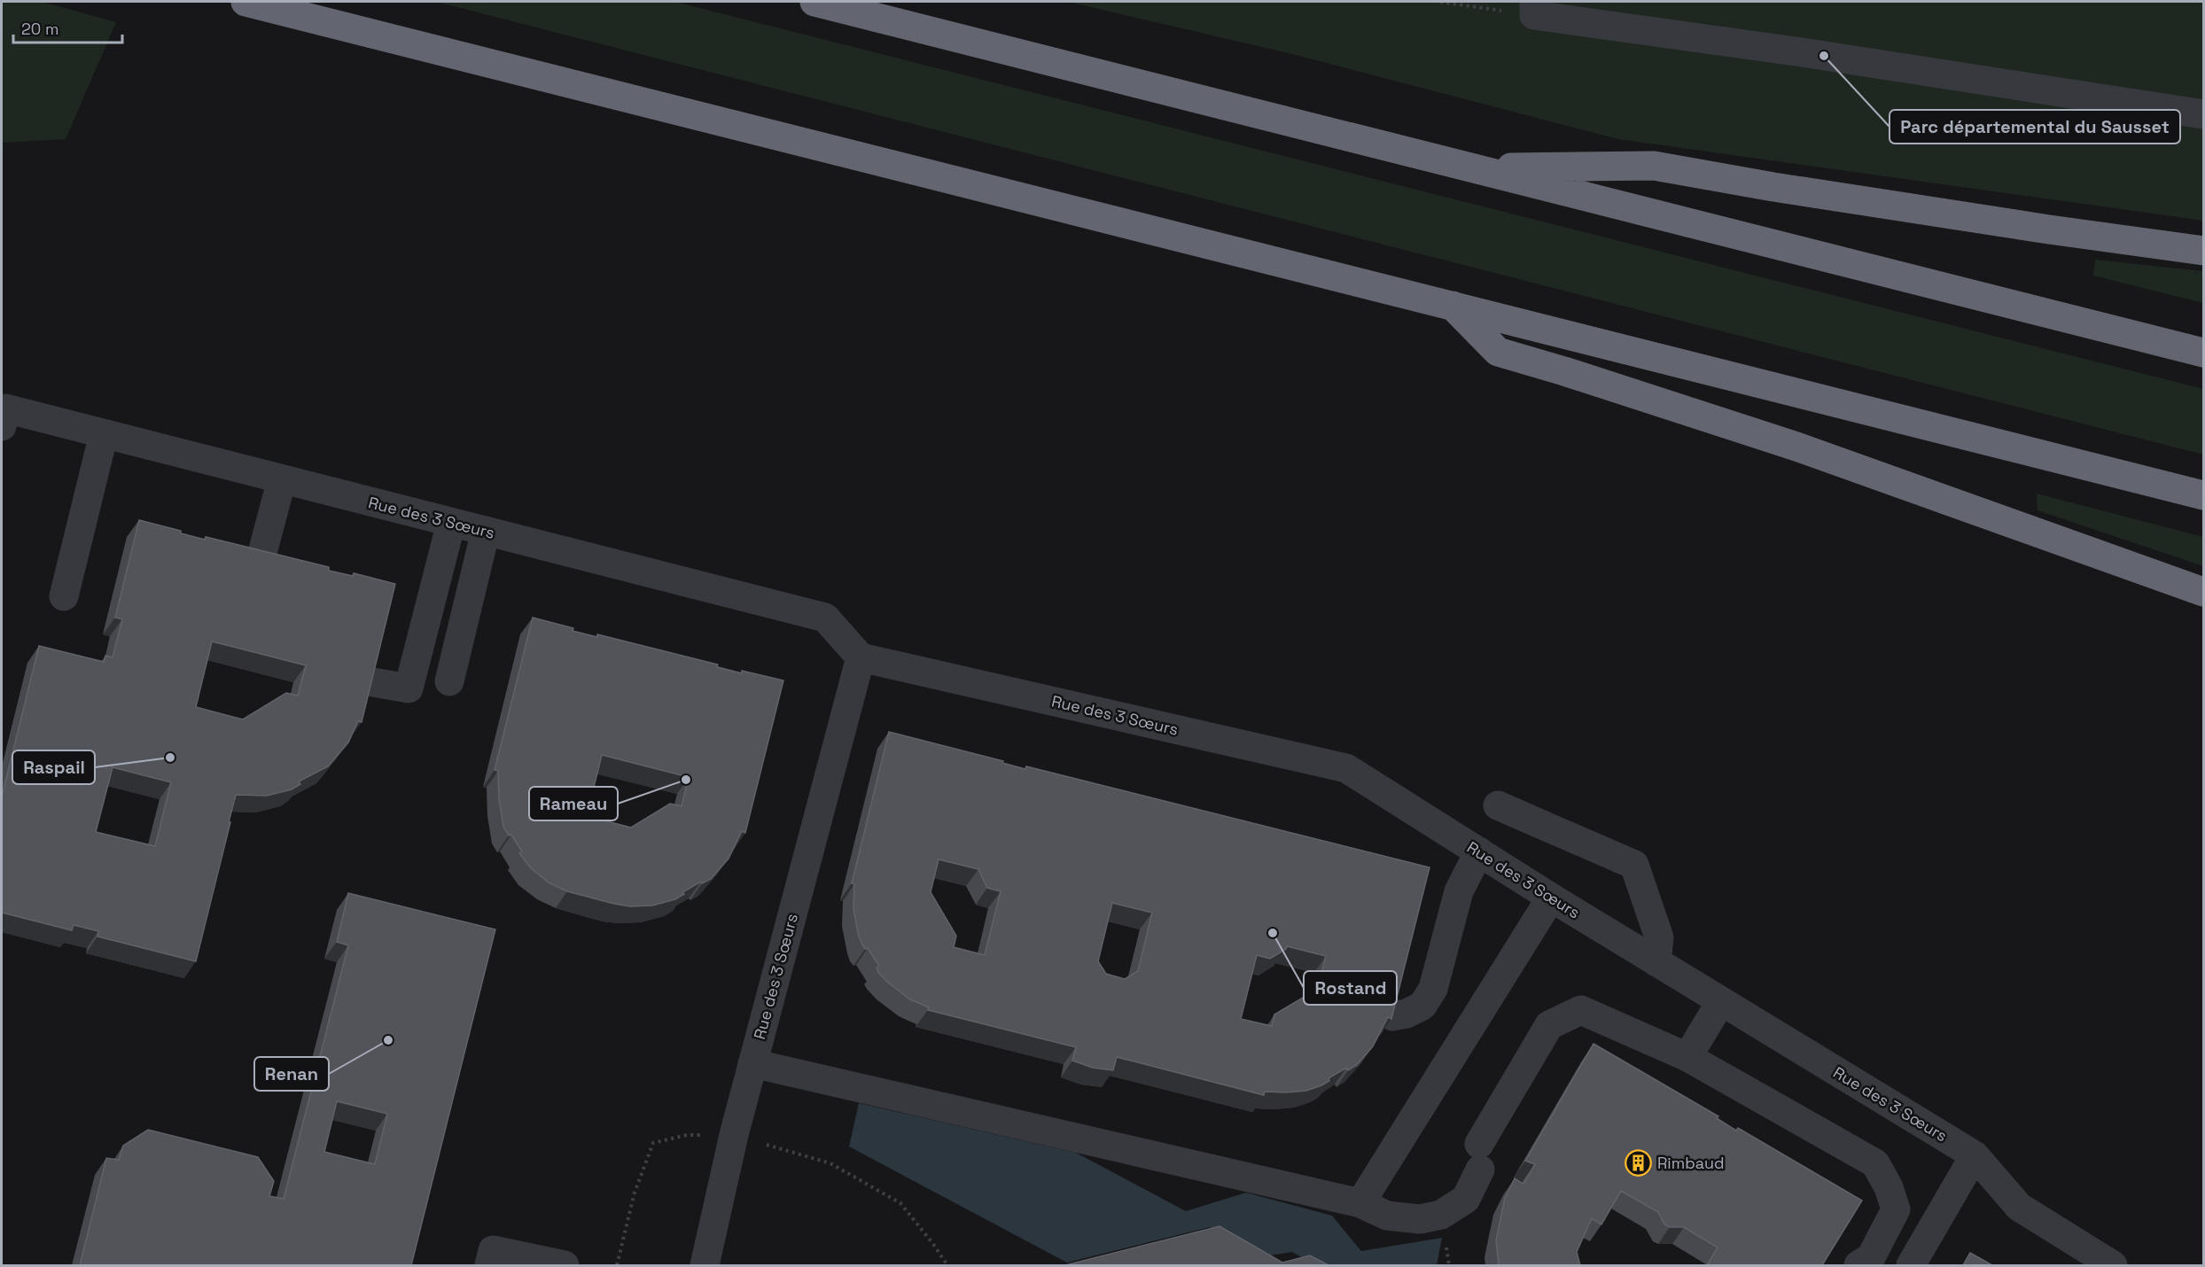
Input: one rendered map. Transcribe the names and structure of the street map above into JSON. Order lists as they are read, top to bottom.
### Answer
{
  "streets": {
    "street": ["Rue des 3 Sœurs"]
  },
  "places": {
    "other": [
      "Parc départemental du Sausset",
      "Raspail",
      "Rameau",
      "Rostand",
      "Renan"
    ],
    "building": ["Rimbaud"]
  },
  "scale_bar": "20 m"
}
